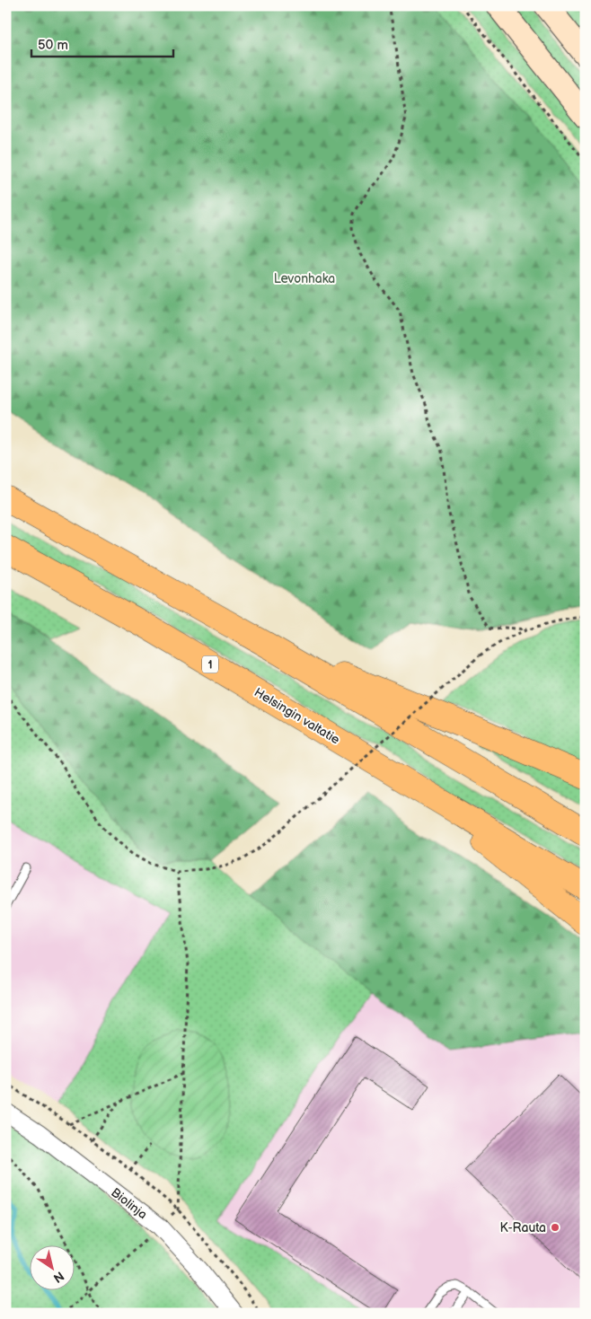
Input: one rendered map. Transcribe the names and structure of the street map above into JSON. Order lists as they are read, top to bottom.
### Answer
{
  "streets": {
    "highway": ["1", "Helsingin valtatie"],
    "street": ["Biolinja"]
  },
  "parks": ["Levonhaka"],
  "places": ["K-Rauta"],
  "scale_bar": "50 m",
  "north": "bottom right"
}
